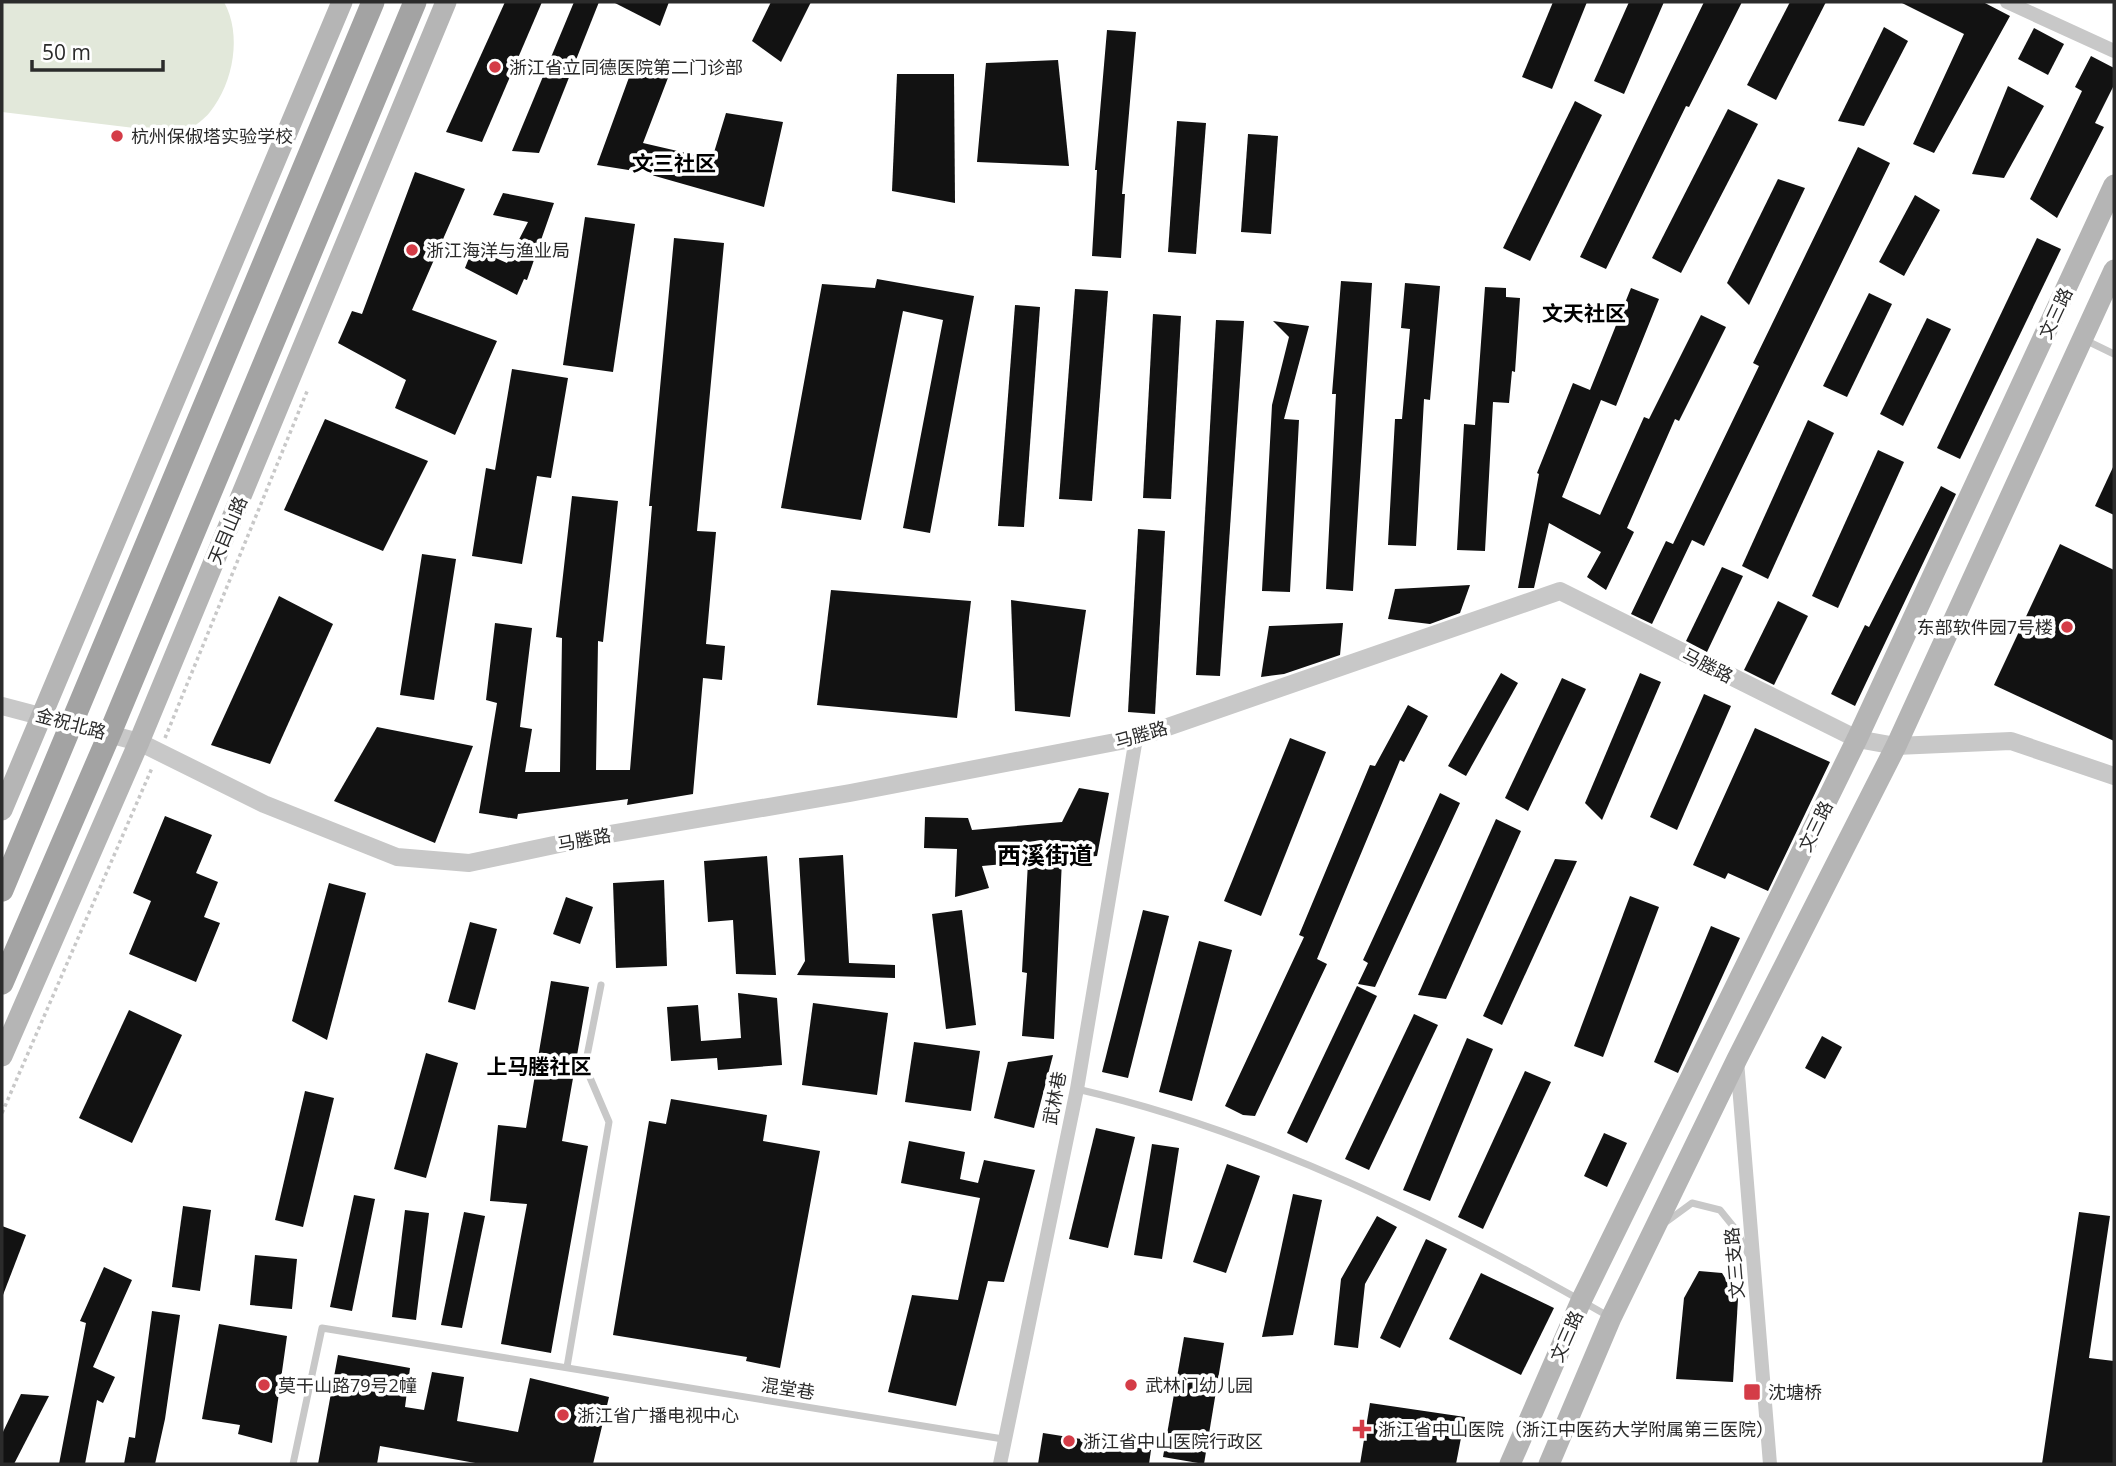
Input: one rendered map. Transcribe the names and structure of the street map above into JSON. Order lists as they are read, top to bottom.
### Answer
{
  "streets": {
    "main road": ["文三路", "天目山路"],
    "street": [
      "马塍路",
      "金祝北路",
      "武林巷",
      "文三支路"
    ],
    "lane": ["混堂巷"]
  },
  "crossings": [
    ["文三路", "马塍路"],
    ["文三路", "文三支路"],
    ["天目山路", "马塍路"],
    ["天目山路", "金祝北路"],
    ["马塍路", "金祝北路"],
    ["马塍路", "武林巷"],
    ["武林巷", "混堂巷"]
  ],
  "districts": [
    "文三社区",
    "文天社区",
    "西溪街道",
    "上马塍社区"
  ],
  "places": {
    "other": [
      "浙江省立同德医院第二门诊部",
      "杭州保俶塔实验学校",
      "浙江海洋与渔业局",
      "东部软件园7号楼",
      "莫干山路79号2幢",
      "武林门幼儿园",
      "浙江省广播电视中心",
      "浙江省中山医院行政区"
    ],
    "transit": ["沈塘桥"],
    "health": ["浙江省中山医院（浙江中医药大学附属第三医院）"]
  },
  "scale_bar": "50 m"
}
